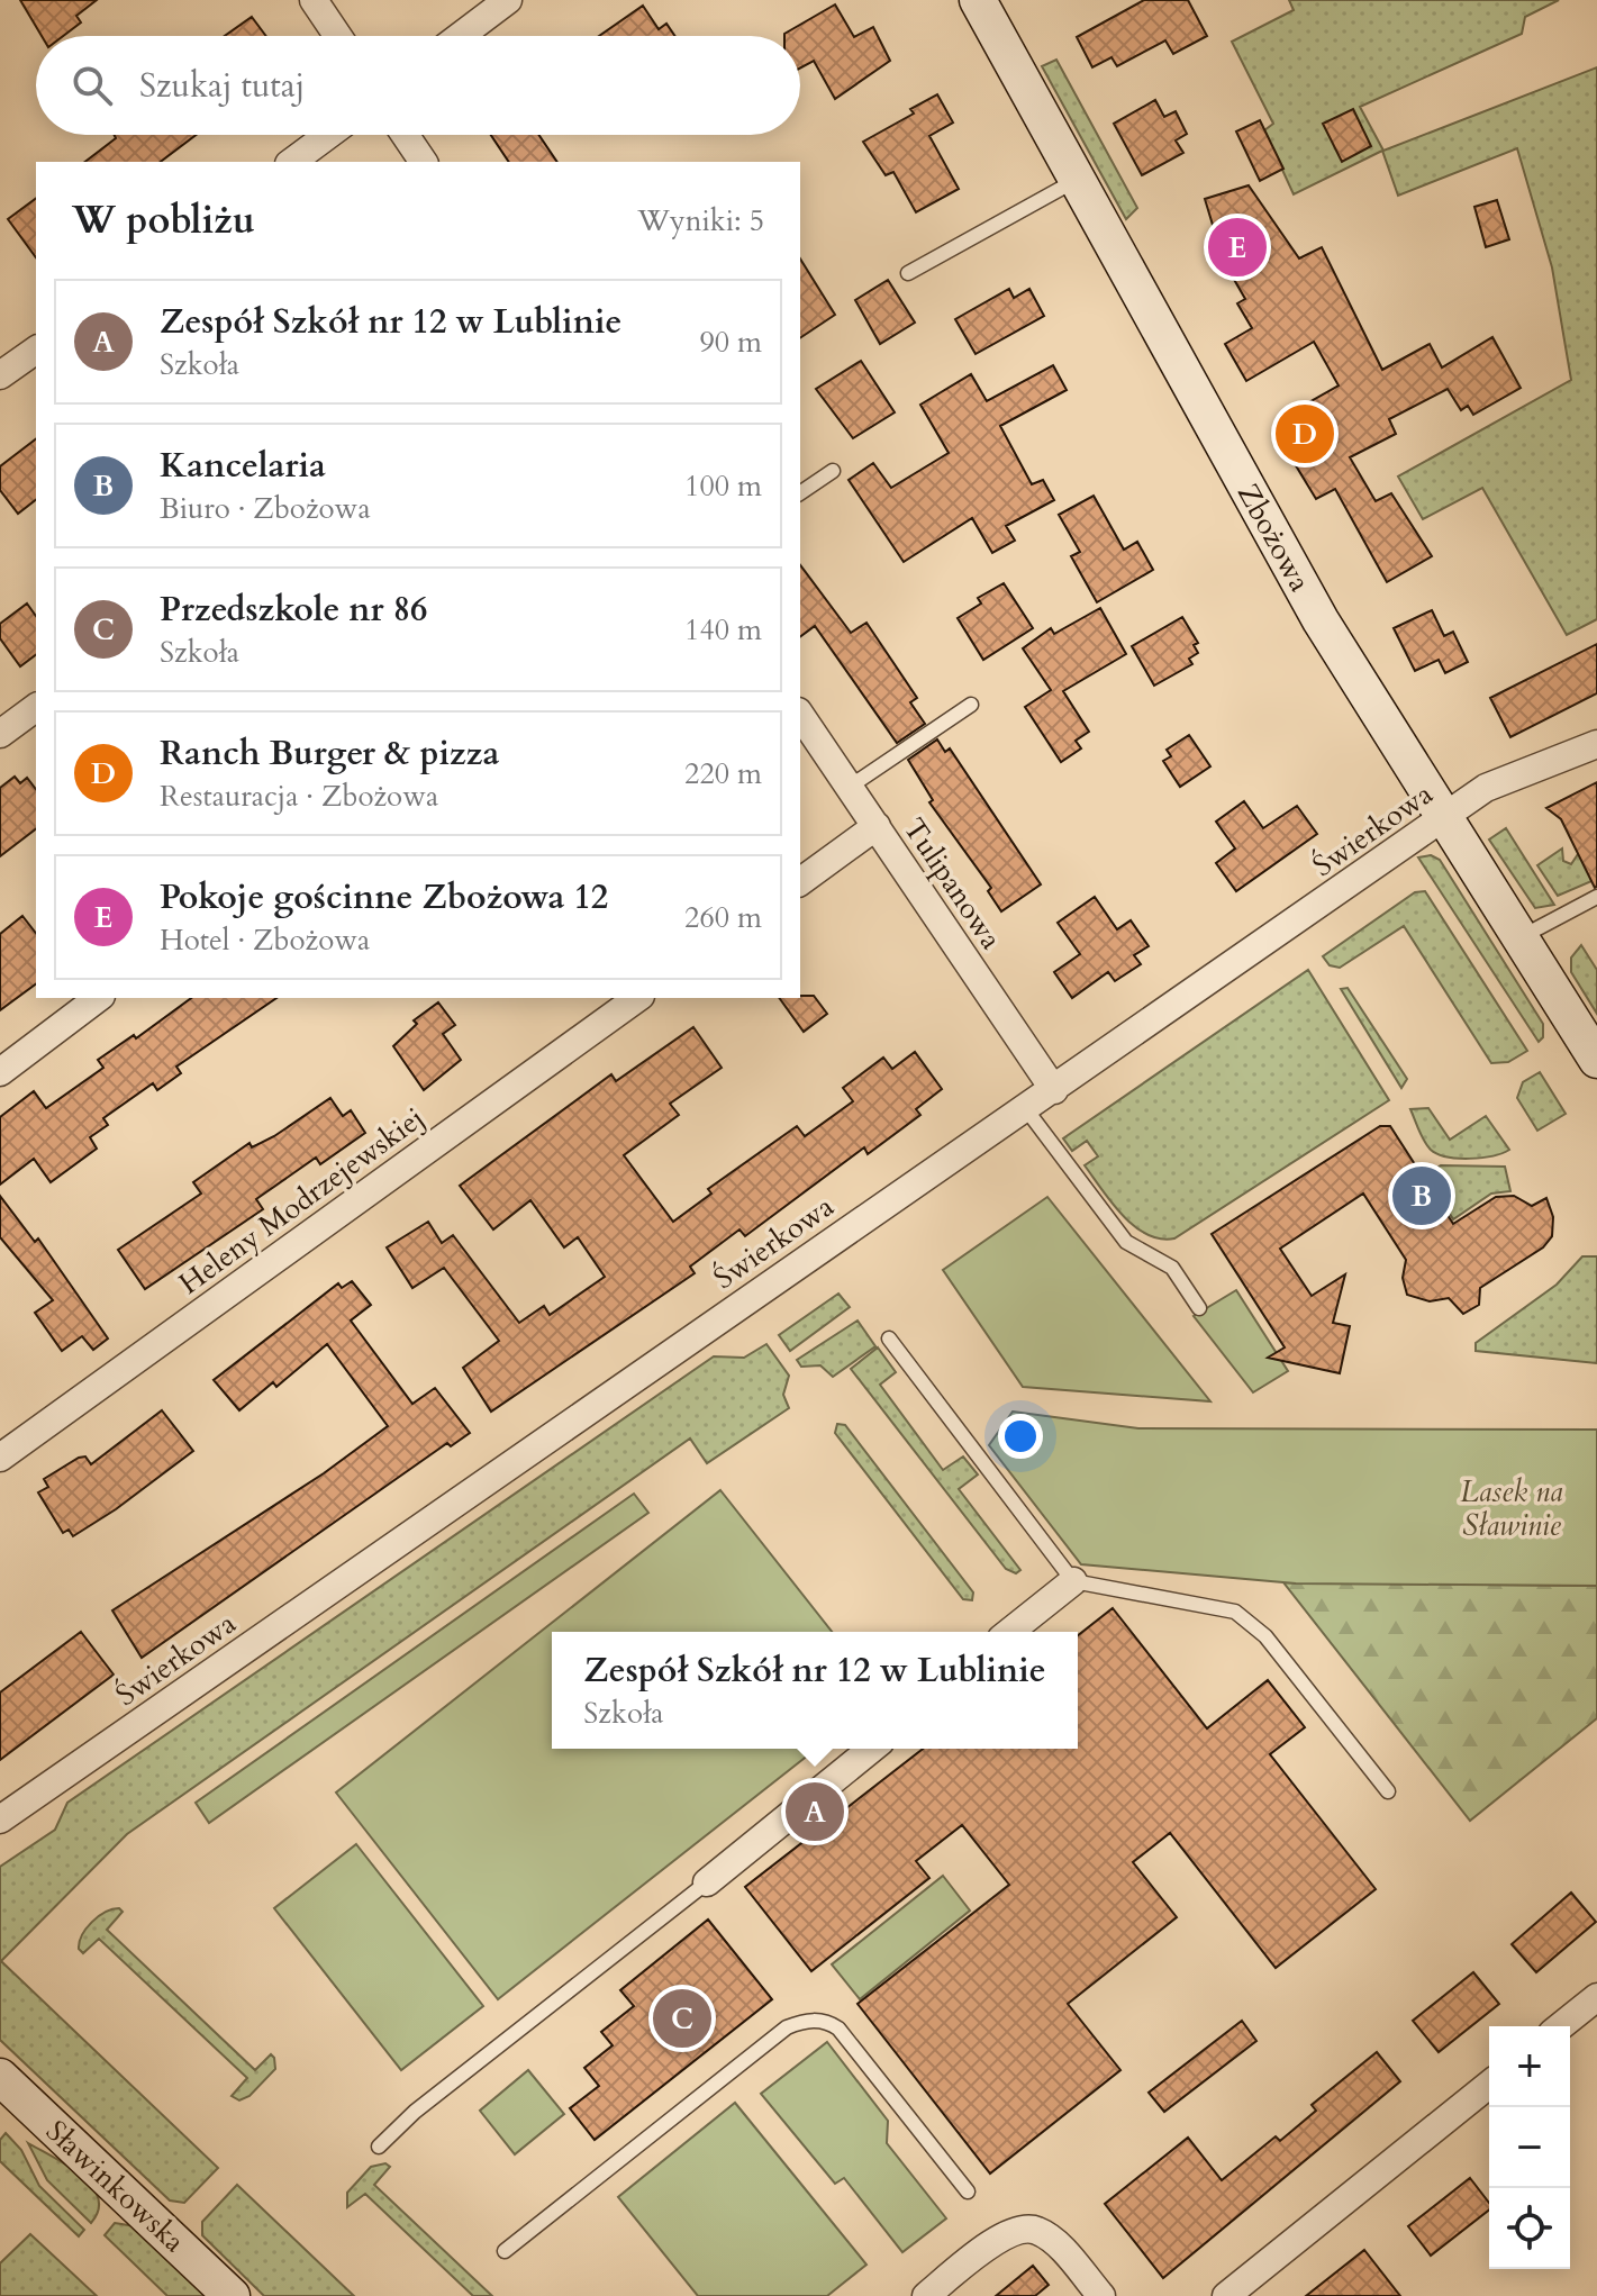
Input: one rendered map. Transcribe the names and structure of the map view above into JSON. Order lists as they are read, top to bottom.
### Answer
{
  "streets": {
    "street": [
      "Zbożowa",
      "Świerkowa",
      "Tulipanowa",
      "Heleny Modrzejewskiej",
      "Sławinkowska"
    ]
  },
  "crossings": [
    ["Zbożowa", "Świerkowa"],
    ["Świerkowa", "Tulipanowa"]
  ],
  "parks": ["Lasek na Sławinie"],
  "page": {
    "search": "Szukaj tutaj",
    "heading": ["W pobliżu", "Wyniki: 5"],
    "pins": [
      "E",
      "D",
      "B",
      "A",
      "C"
    ],
    "list": [
      {
        "mark": "A",
        "name": "Zespół Szkół nr 12 w Lublinie",
        "note": "Szkoła",
        "value": "90 m"
      },
      {
        "mark": "B",
        "name": "Kancelaria",
        "note": "Biuro · Zbożowa",
        "value": "100 m"
      },
      {
        "mark": "C",
        "name": "Przedszkole nr 86",
        "note": "Szkoła",
        "value": "140 m"
      },
      {
        "mark": "D",
        "name": "Ranch Burger & pizza",
        "note": "Restauracja · Zbożowa",
        "value": "220 m"
      },
      {
        "mark": "E",
        "name": "Pokoje gościnne Zbożowa 12",
        "note": "Hotel · Zbożowa",
        "value": "260 m"
      }
    ],
    "popup": ["Zespół Szkół nr 12 w Lublinie", "Szkoła"],
    "map_buttons": ["+", "−"]
  }
}
